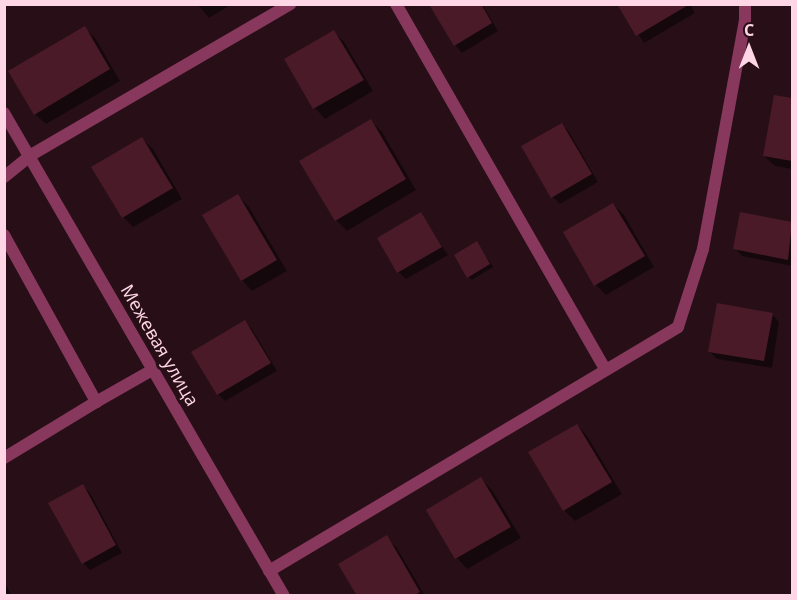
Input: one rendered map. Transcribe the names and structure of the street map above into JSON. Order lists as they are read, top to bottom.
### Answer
{
  "streets": {
    "street": ["Межевая улица"]
  },
  "north": "top"
}
